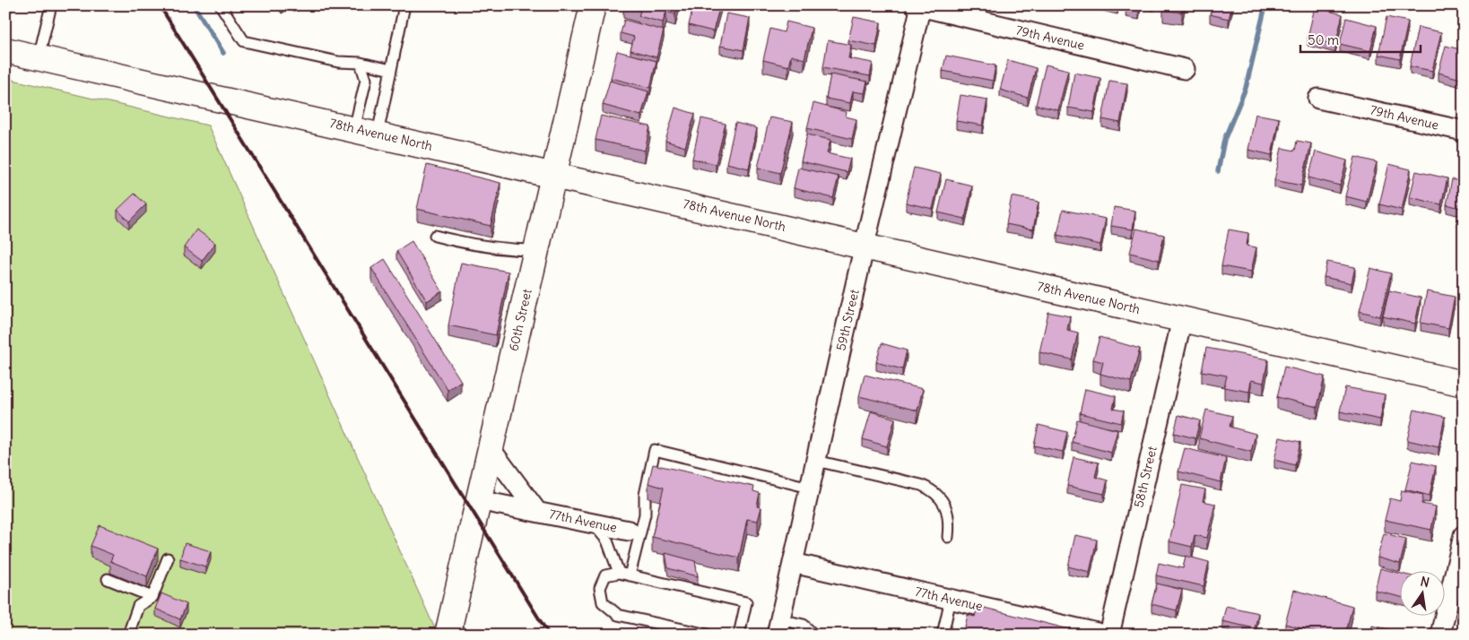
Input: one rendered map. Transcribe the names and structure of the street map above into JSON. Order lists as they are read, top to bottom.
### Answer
{
  "streets": {
    "street": [
      "79th Avenue",
      "78th Avenue North",
      "60th Street",
      "59th Street",
      "58th Street",
      "77th Avenue"
    ]
  },
  "crossings": [
    ["79th Avenue", "59th Street"],
    ["78th Avenue North", "60th Street"],
    ["78th Avenue North", "59th Street"],
    ["78th Avenue North", "58th Street"],
    ["60th Street", "77th Avenue"],
    ["59th Street", "77th Avenue"]
  ],
  "scale_bar": "50 m",
  "north": "top"
}
